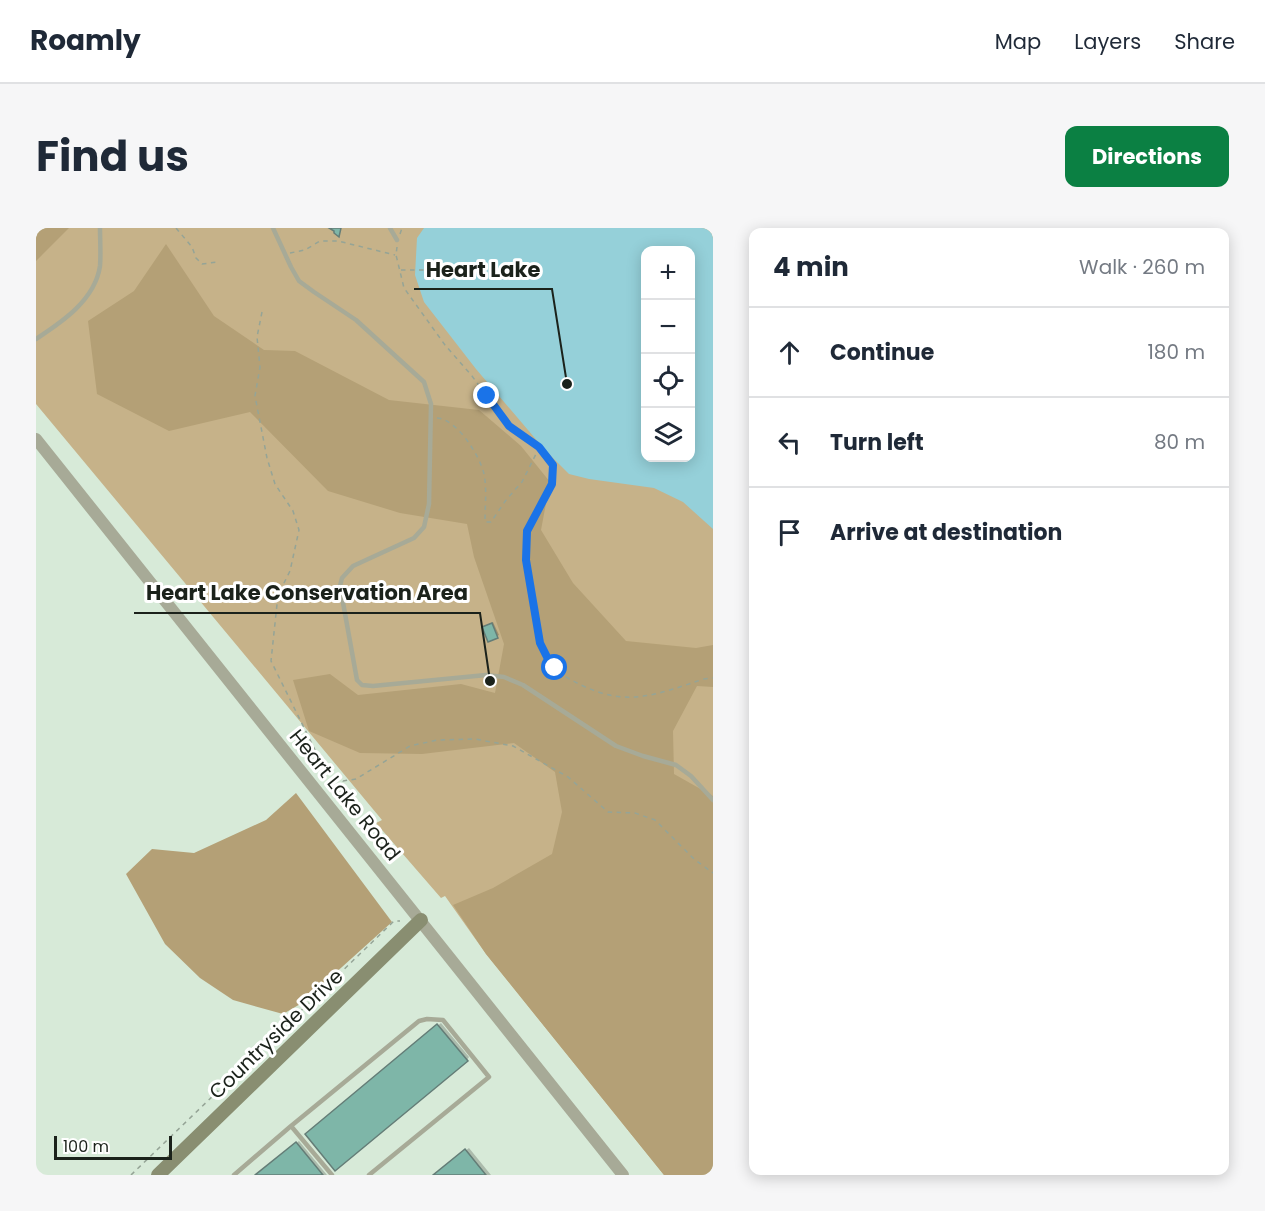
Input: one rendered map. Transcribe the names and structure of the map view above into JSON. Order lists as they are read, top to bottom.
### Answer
{
  "streets": {
    "main road": ["Countryside Drive"],
    "street": ["Heart Lake Road"]
  },
  "crossings": [
    ["Heart Lake Road", "Countryside Drive"]
  ],
  "places": ["Heart Lake", "Heart Lake Conservation Area"],
  "scale_bar": "100 m",
  "page": {
    "header": "Roamly",
    "nav": ["Map", "Layers", "Share"],
    "title": "Find us",
    "buttons": "Directions",
    "heading": ["4 min", "Walk · 260 m"],
    "map_buttons": ["+", "−"],
    "list": [
      ["Continue", "180 m"],
      ["Turn left", "80 m"],
      "Arrive at destination"
    ],
    "scale": "100 m"
  }
}
